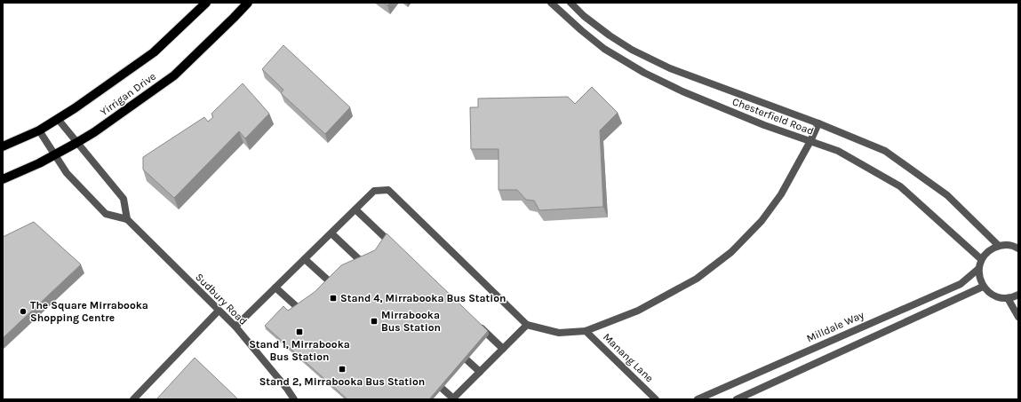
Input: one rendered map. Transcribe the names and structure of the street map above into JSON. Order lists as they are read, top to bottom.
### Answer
{
  "streets": {
    "main road": ["Yirrigan Drive"],
    "street": [
      "Chesterfield Road",
      "Sudbury Road",
      "Milldale Way",
      "Manang Lane"
    ]
  },
  "places": {
    "transit": [
      "Stand 4, Mirrabooka Bus Station",
      "Mirrabooka Bus Station",
      "Stand 1, Mirrabooka Bus Station",
      "Stand 2, Mirrabooka Bus Station"
    ],
    "other": ["The Square Mirrabooka Shopping Centre"]
  }
}
